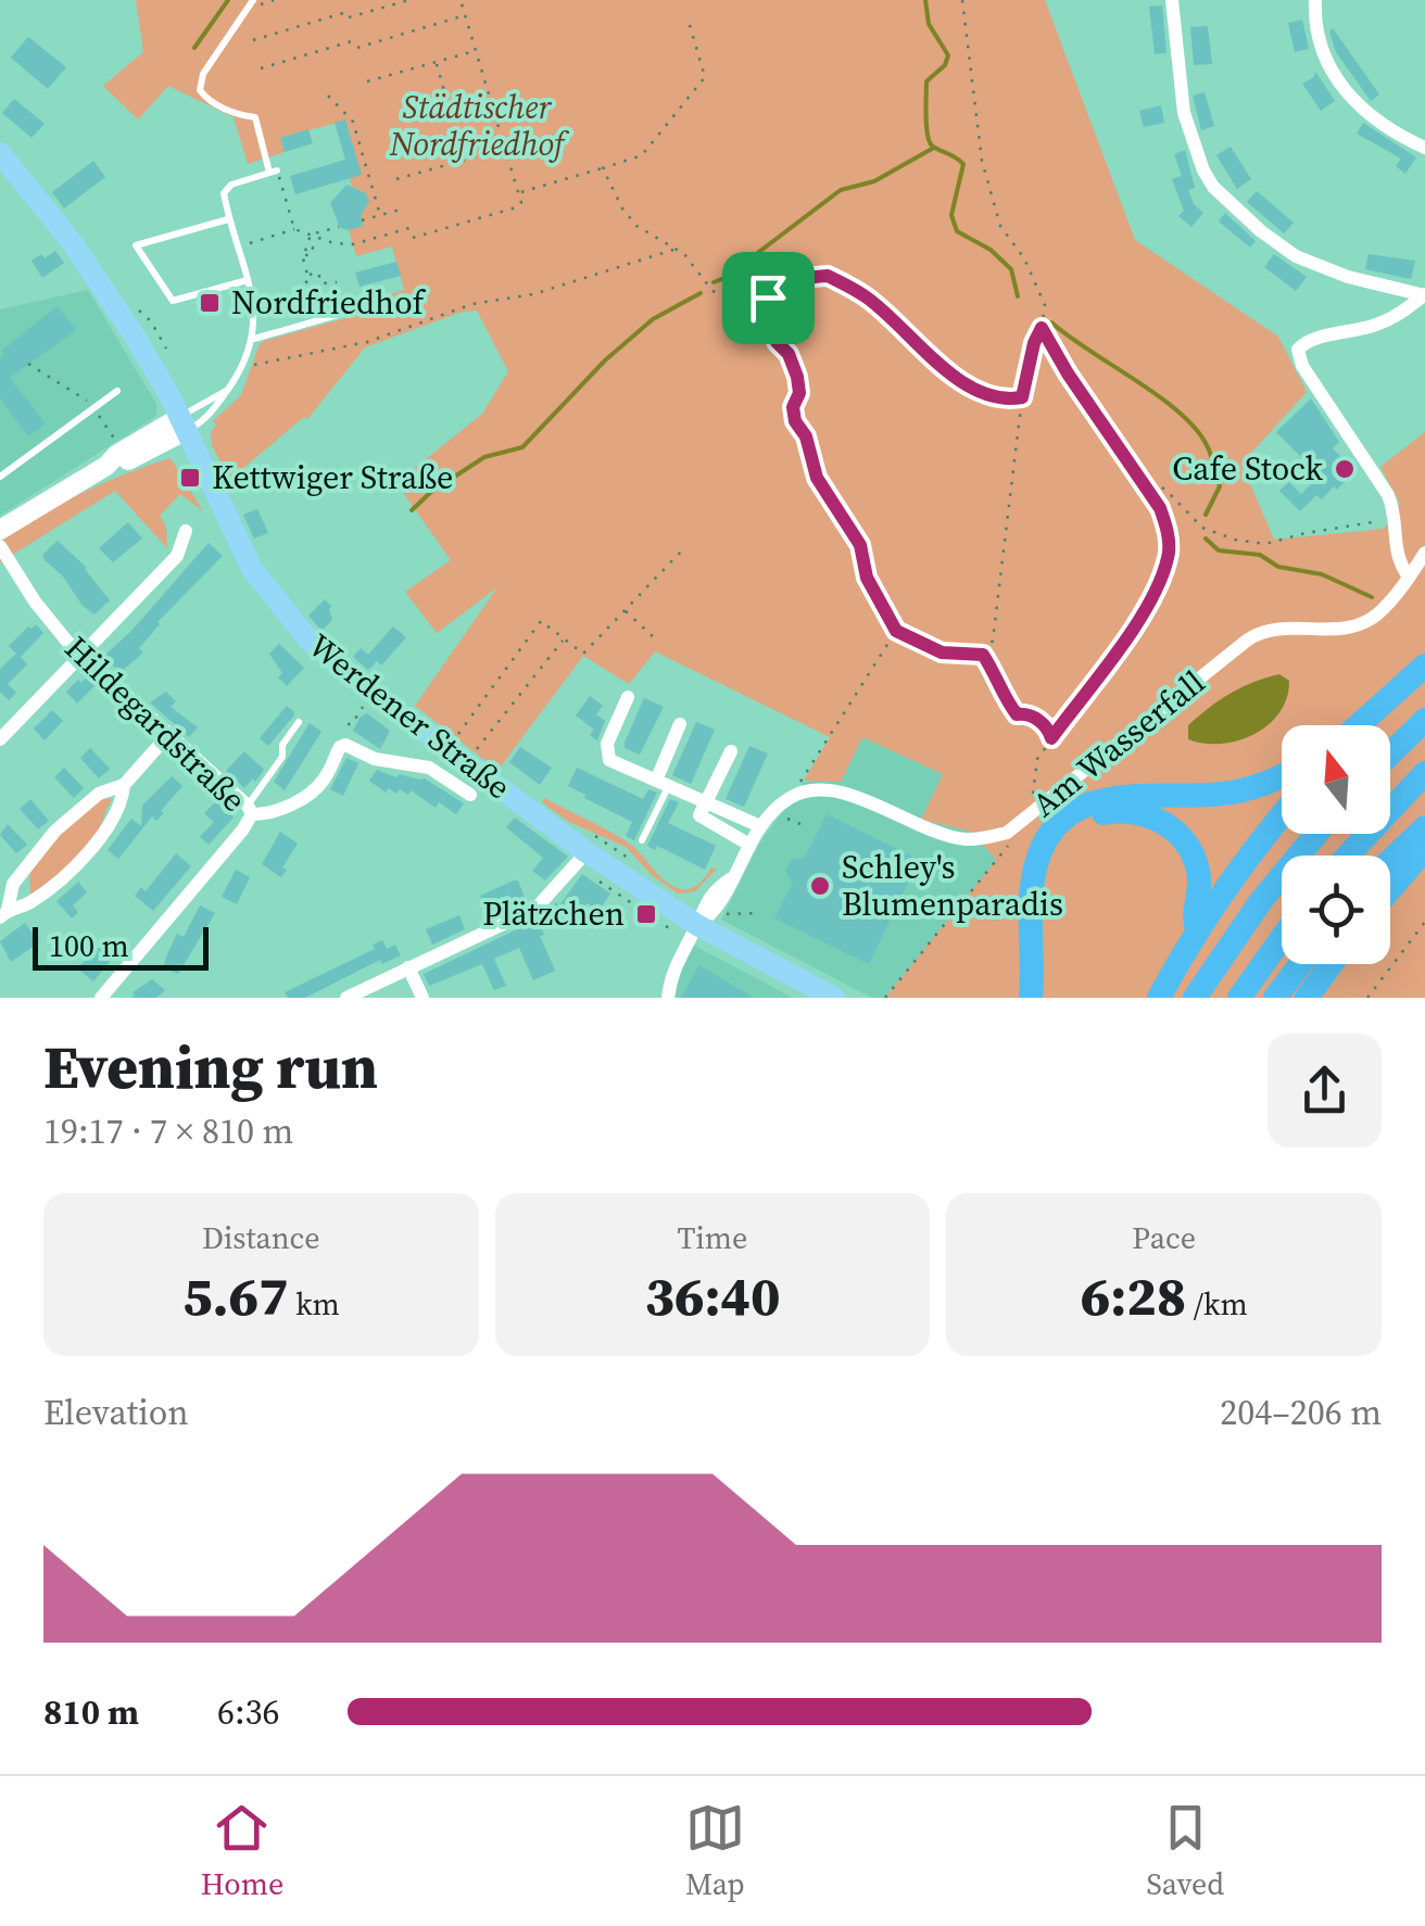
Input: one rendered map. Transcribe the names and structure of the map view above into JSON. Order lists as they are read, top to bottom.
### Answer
{
  "streets": {
    "main road": ["Werdener Straße"],
    "street": ["Hildegardstraße", "Am Wasserfall"]
  },
  "parks": ["Städtischer Nordfriedhof"],
  "places": {
    "transit": ["Nordfriedhof", "Kettwiger Straße", "Plätzchen"],
    "other": ["Cafe Stock", "Schley's Blumenparadis"]
  },
  "scale_bar": "100 m",
  "north": "top",
  "page": {
    "scale": "100 m",
    "heading": ["Evening run", "19:17 · 7 × 810 m"],
    "stats": [
      ["Distance", "5.67 km"],
      ["Time", "36:40"],
      ["Pace", "6:28 /km"]
    ],
    "chart": ["Elevation", "204–206 m"],
    "list": [
      {
        "name": "810 m",
        "note": "6:36"
      }
    ],
    "tabs": ["Home", "Map", "Saved"]
  }
}
